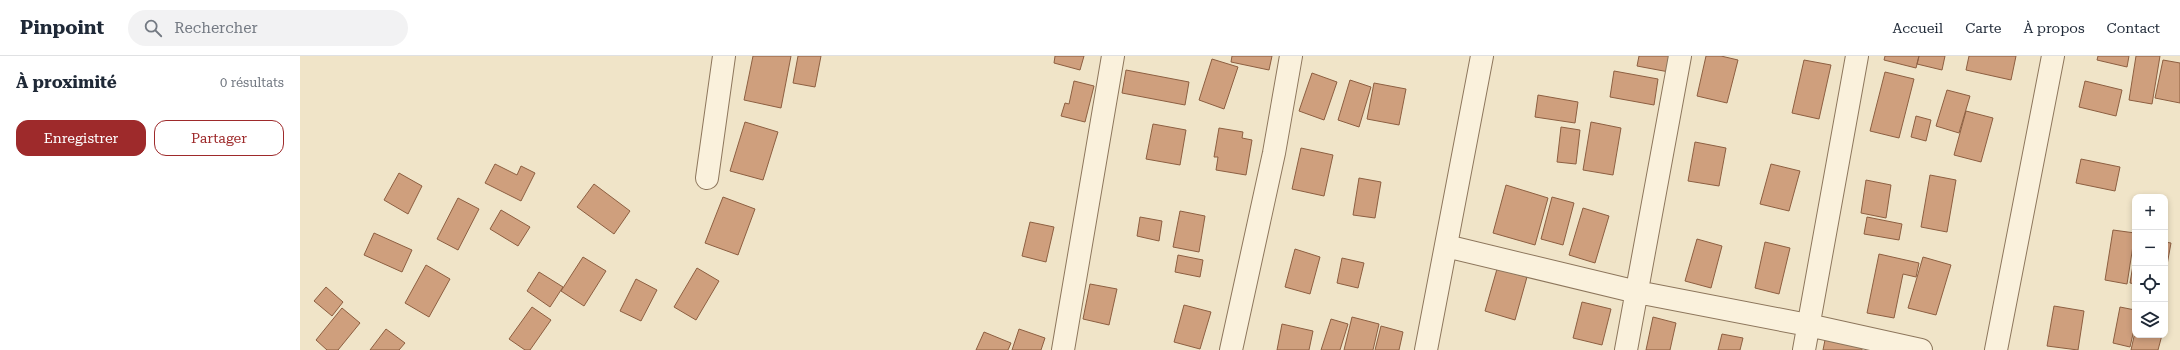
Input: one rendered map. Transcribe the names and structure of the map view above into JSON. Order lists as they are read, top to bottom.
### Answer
{
  "page": {
    "header": "Pinpoint",
    "search": "Rechercher",
    "nav": [
      "Accueil",
      "Carte",
      "À propos",
      "Contact"
    ],
    "heading": ["À proximité", "0 résultats"],
    "buttons": ["Enregistrer", "Partager"],
    "map_buttons": ["+", "−"]
  }
}
